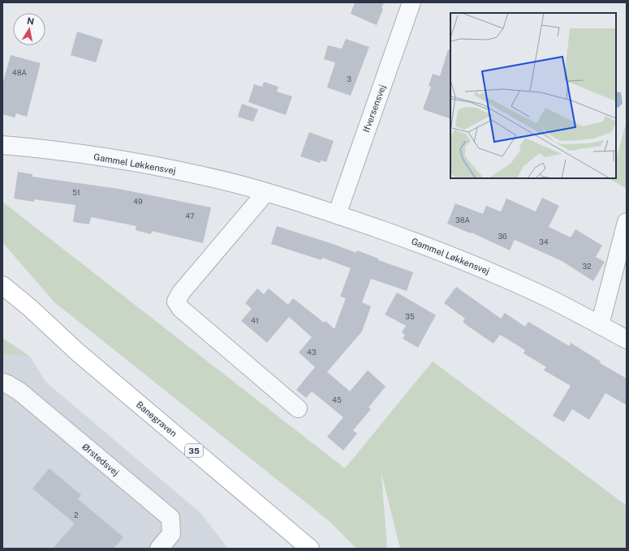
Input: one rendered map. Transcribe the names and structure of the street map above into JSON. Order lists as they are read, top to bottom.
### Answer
{
  "streets": {
    "main road": ["Banegraven", "35"],
    "street": ["Ifversensvej", "Gammel Løkkensvej", "Ørstedsvej"]
  },
  "crossings": [
    ["Ifversensvej", "Gammel Løkkensvej"]
  ],
  "house_numbers": [
    "48A",
    "3",
    "51",
    "49",
    "47",
    "38A",
    "36",
    "34",
    "32",
    "35",
    "41",
    "43",
    "45",
    "2"
  ],
  "north": "top"
}
